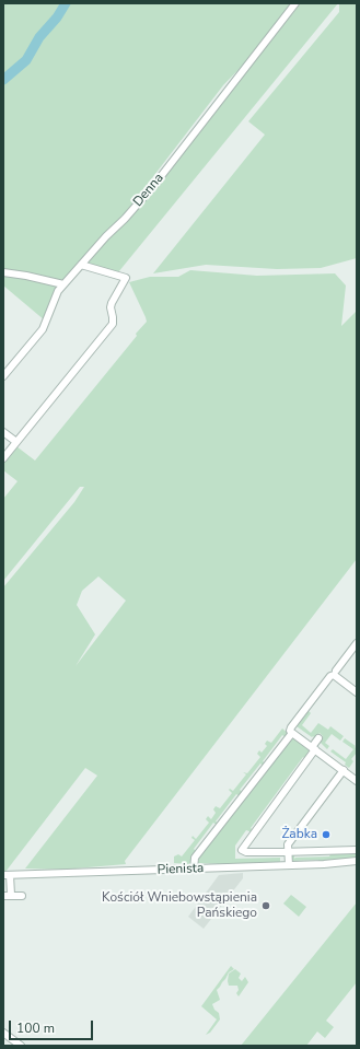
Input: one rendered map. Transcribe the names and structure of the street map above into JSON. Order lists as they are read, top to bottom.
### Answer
{
  "streets": {
    "street": ["Denna", "Pienista"]
  },
  "places": ["Żabka", "Kościół Wniebowstąpienia Pańskiego"],
  "scale_bar": "100 m"
}
